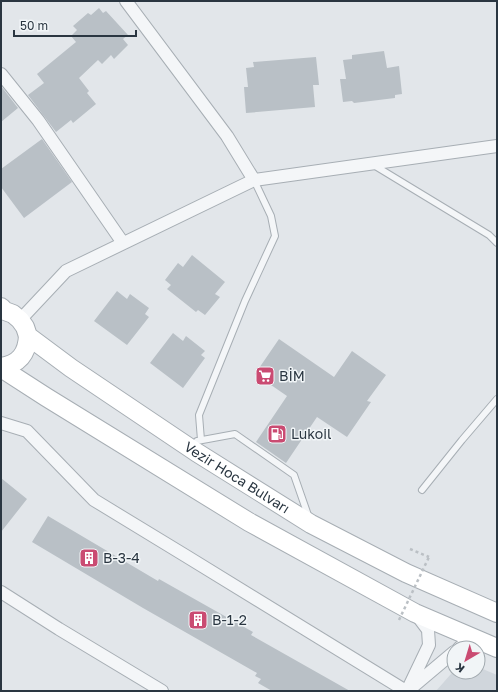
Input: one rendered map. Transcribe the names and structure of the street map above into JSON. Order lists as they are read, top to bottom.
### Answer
{
  "streets": {
    "main road": ["Vezir Hoca Bulvarı"]
  },
  "places": {
    "supermarket": ["BİM"],
    "fuel station": ["Lukoil"],
    "building": ["B-3-4", "B-1-2"]
  },
  "scale_bar": "50 m",
  "north": "bottom left"
}
